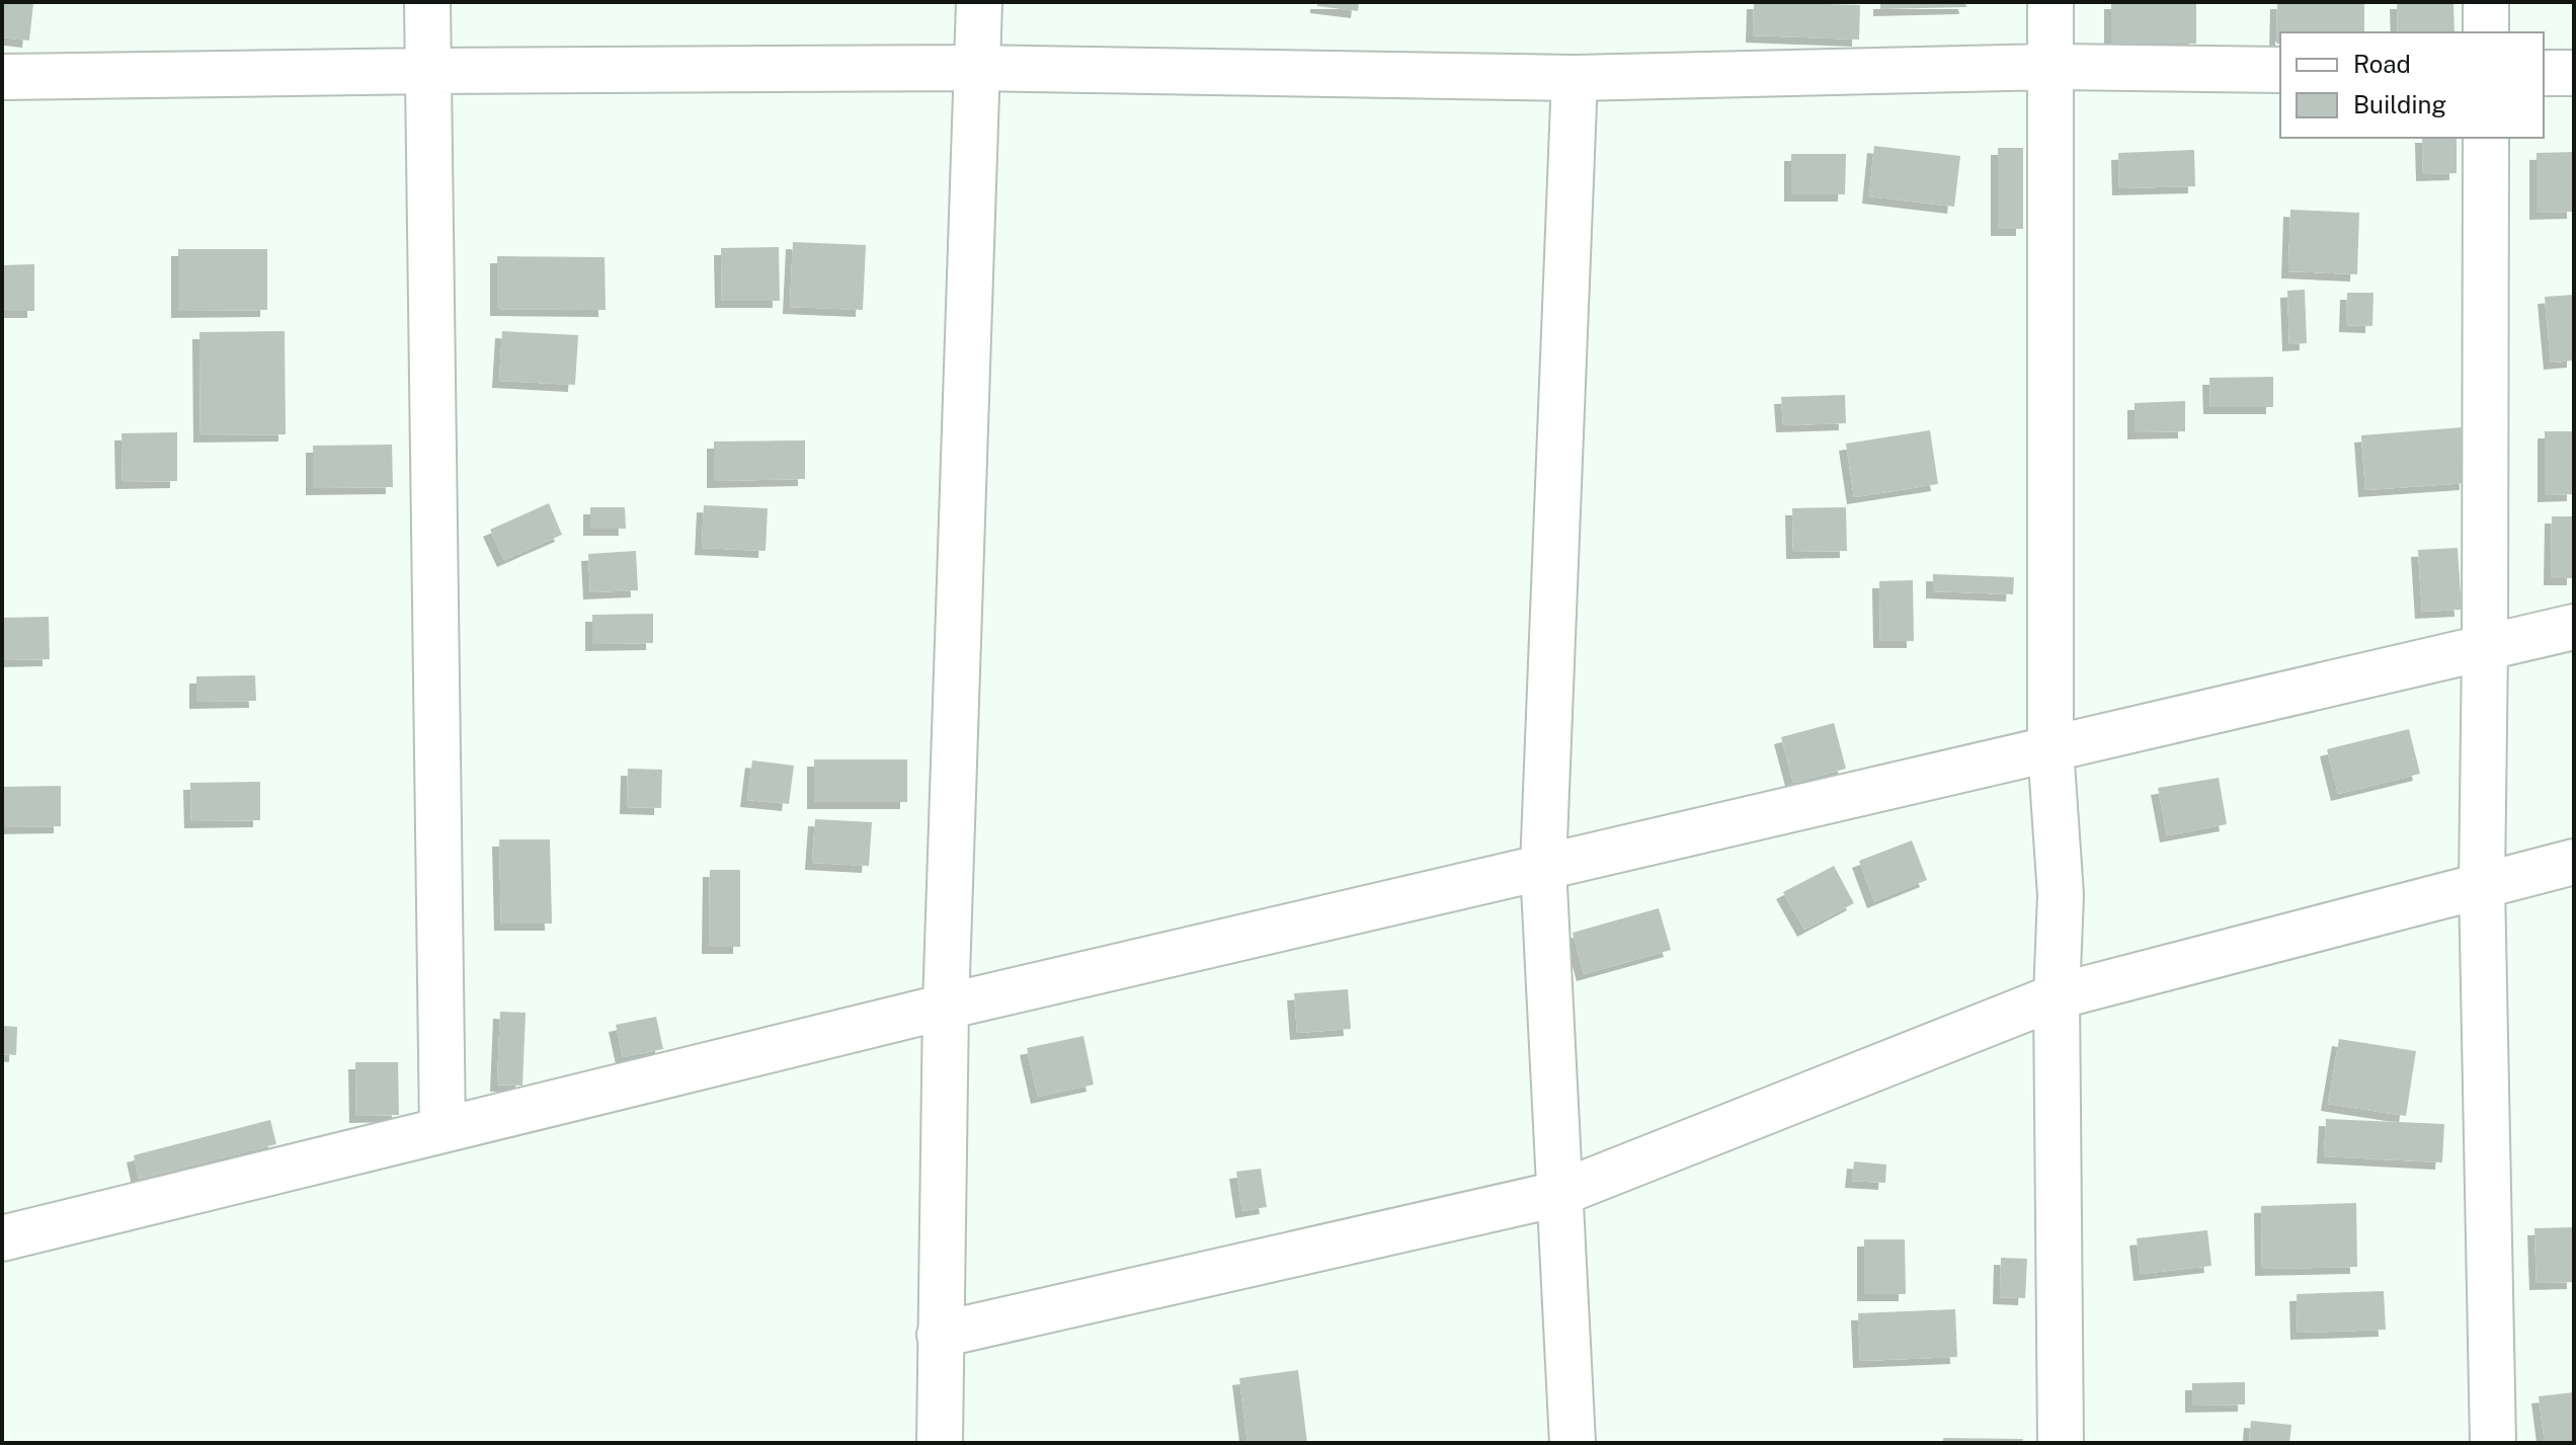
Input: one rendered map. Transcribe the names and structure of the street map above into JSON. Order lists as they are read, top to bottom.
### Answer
{
  "legend": ["Road", "Building"]
}
